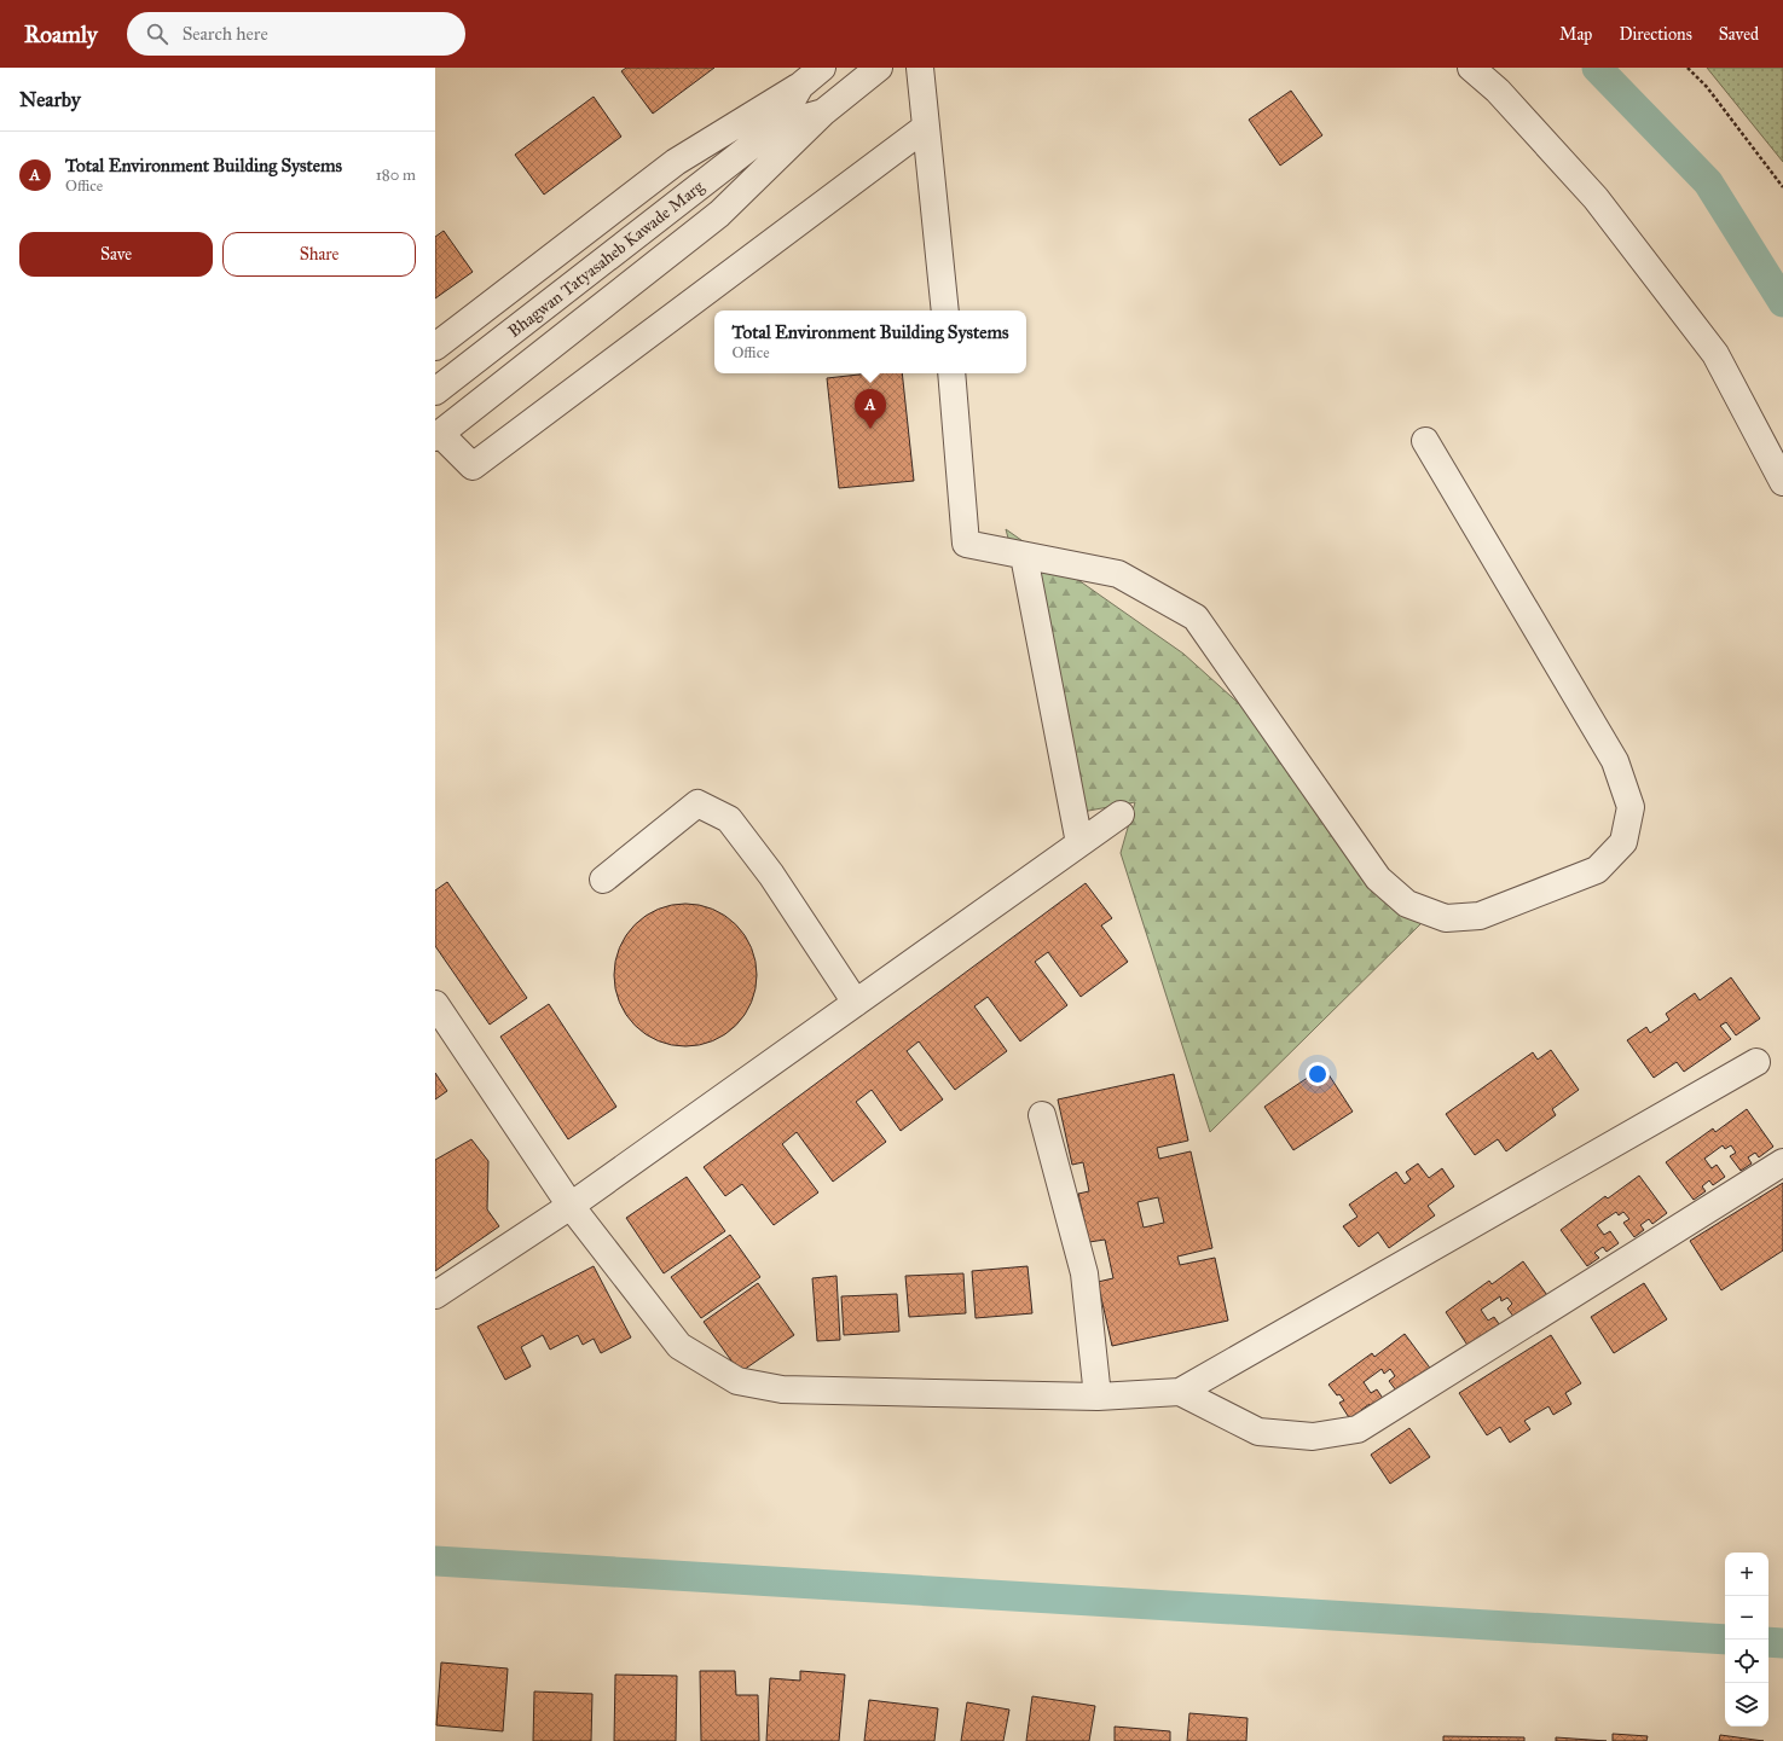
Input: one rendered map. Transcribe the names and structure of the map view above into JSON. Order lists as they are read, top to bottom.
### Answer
{
  "streets": {
    "street": ["Bhagwan Tatyasaheb Kawade Marg"]
  },
  "page": {
    "header": "Roamly",
    "search": "Search here",
    "nav": ["Map", "Directions", "Saved"],
    "heading": "Nearby",
    "list": [
      {
        "mark": "A",
        "name": "Total Environment Building Systems",
        "note": "Office",
        "value": "180 m"
      }
    ],
    "buttons": ["Save", "Share"],
    "popup": ["Total Environment Building Systems", "Office"],
    "pins": "A",
    "map_buttons": ["+", "−"]
  }
}
